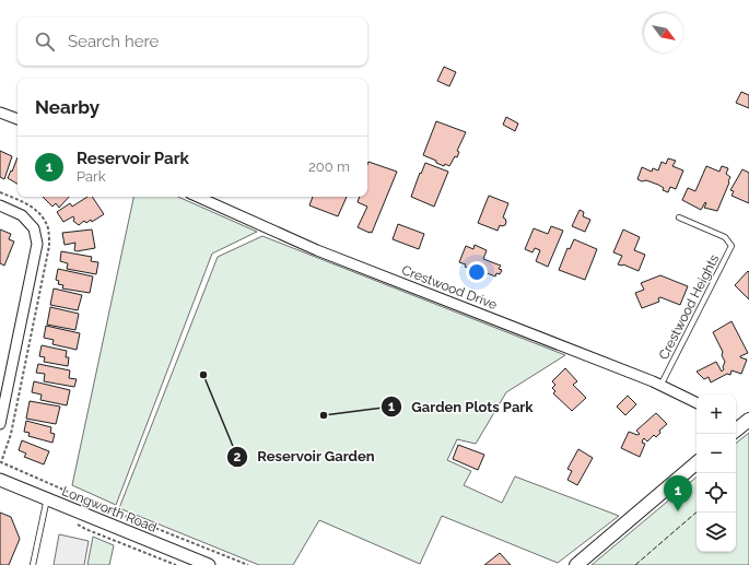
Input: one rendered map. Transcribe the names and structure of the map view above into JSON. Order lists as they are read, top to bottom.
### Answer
{
  "streets": {
    "street": ["Crestwood Drive", "Longworth Road"],
    "lane": ["Crestwood Heights"]
  },
  "crossings": [
    ["Crestwood Drive", "Crestwood Heights"]
  ],
  "places": ["Reservoir Garden", "Garden Plots Park"],
  "north": "bottom right",
  "page": {
    "search": "Search here",
    "heading": "Nearby",
    "list": [
      {
        "mark": "1",
        "name": "Reservoir Park",
        "note": "Park",
        "value": "200 m"
      }
    ],
    "map_buttons": ["+", "−"],
    "pins": "1"
  }
}
